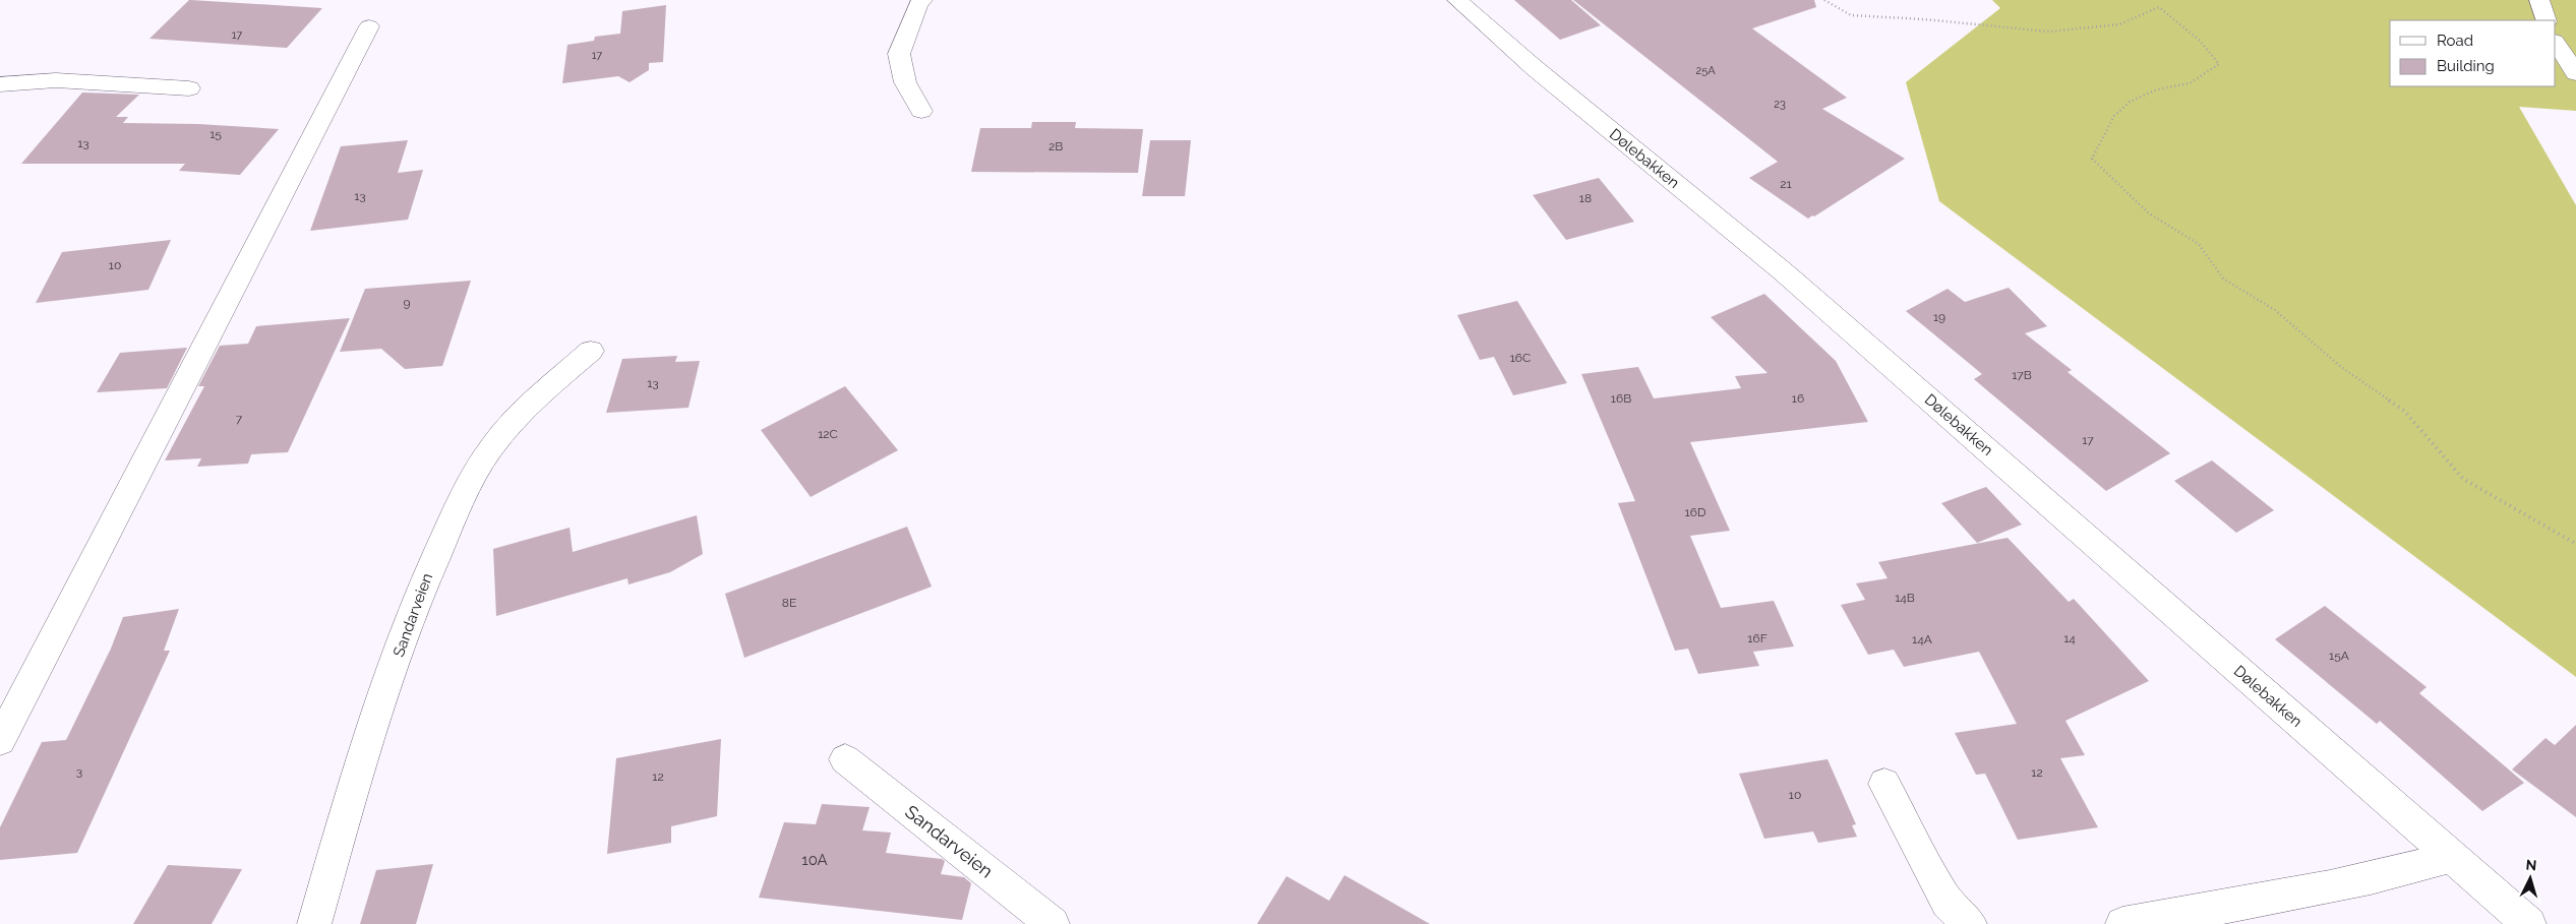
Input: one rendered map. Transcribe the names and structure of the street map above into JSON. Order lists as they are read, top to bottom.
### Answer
{
  "streets": {
    "street": ["Dølebakken", "Sandarveien"]
  },
  "house_numbers": [
    "17",
    "17",
    "25A",
    "23",
    "15",
    "13",
    "2B",
    "21",
    "13",
    "18",
    "10",
    "9",
    "19",
    "16C",
    "17B",
    "13",
    "16B",
    "16",
    "7",
    "12C",
    "17",
    "16D",
    "14B",
    "8E",
    "16F",
    "14",
    "14A",
    "15A",
    "3",
    "12",
    "12",
    "10",
    "10A"
  ],
  "legend": ["Road", "Building"],
  "north": "top"
}
